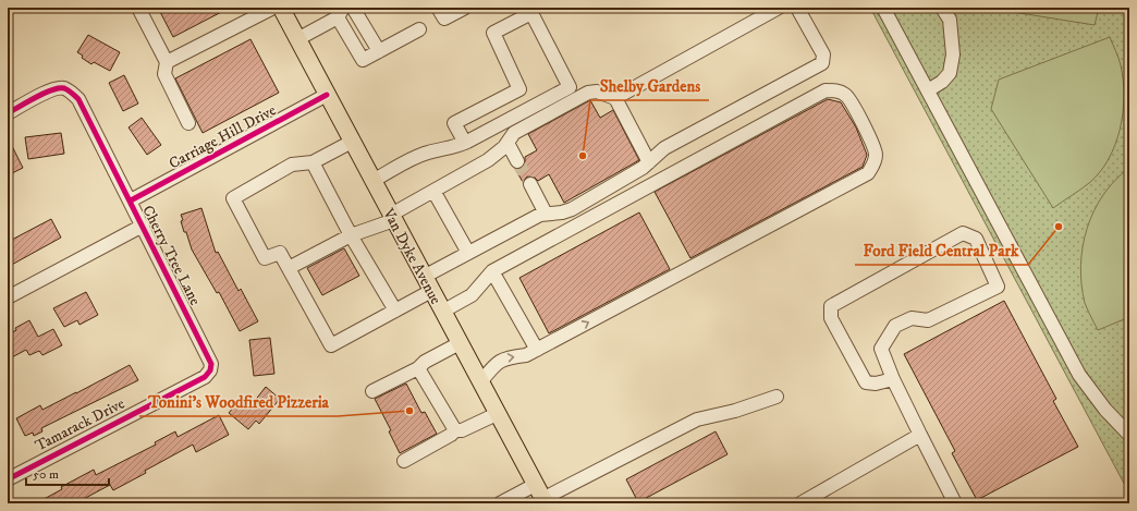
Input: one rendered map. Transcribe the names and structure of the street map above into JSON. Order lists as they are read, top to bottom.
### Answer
{
  "streets": {
    "main road": ["Van Dyke Avenue"],
    "street": ["Carriage Hill Drive", "Cherry Tree Lane", "Tamarack Drive"]
  },
  "crossings": [
    ["Carriage Hill Drive", "Cherry Tree Lane"],
    ["Carriage Hill Drive", "Van Dyke Avenue"],
    ["Cherry Tree Lane", "Tamarack Drive"]
  ],
  "places": ["Shelby Gardens", "Ford Field Central Park", "Tonini's Woodfired Pizzeria"],
  "scale_bar": "50 m"
}
